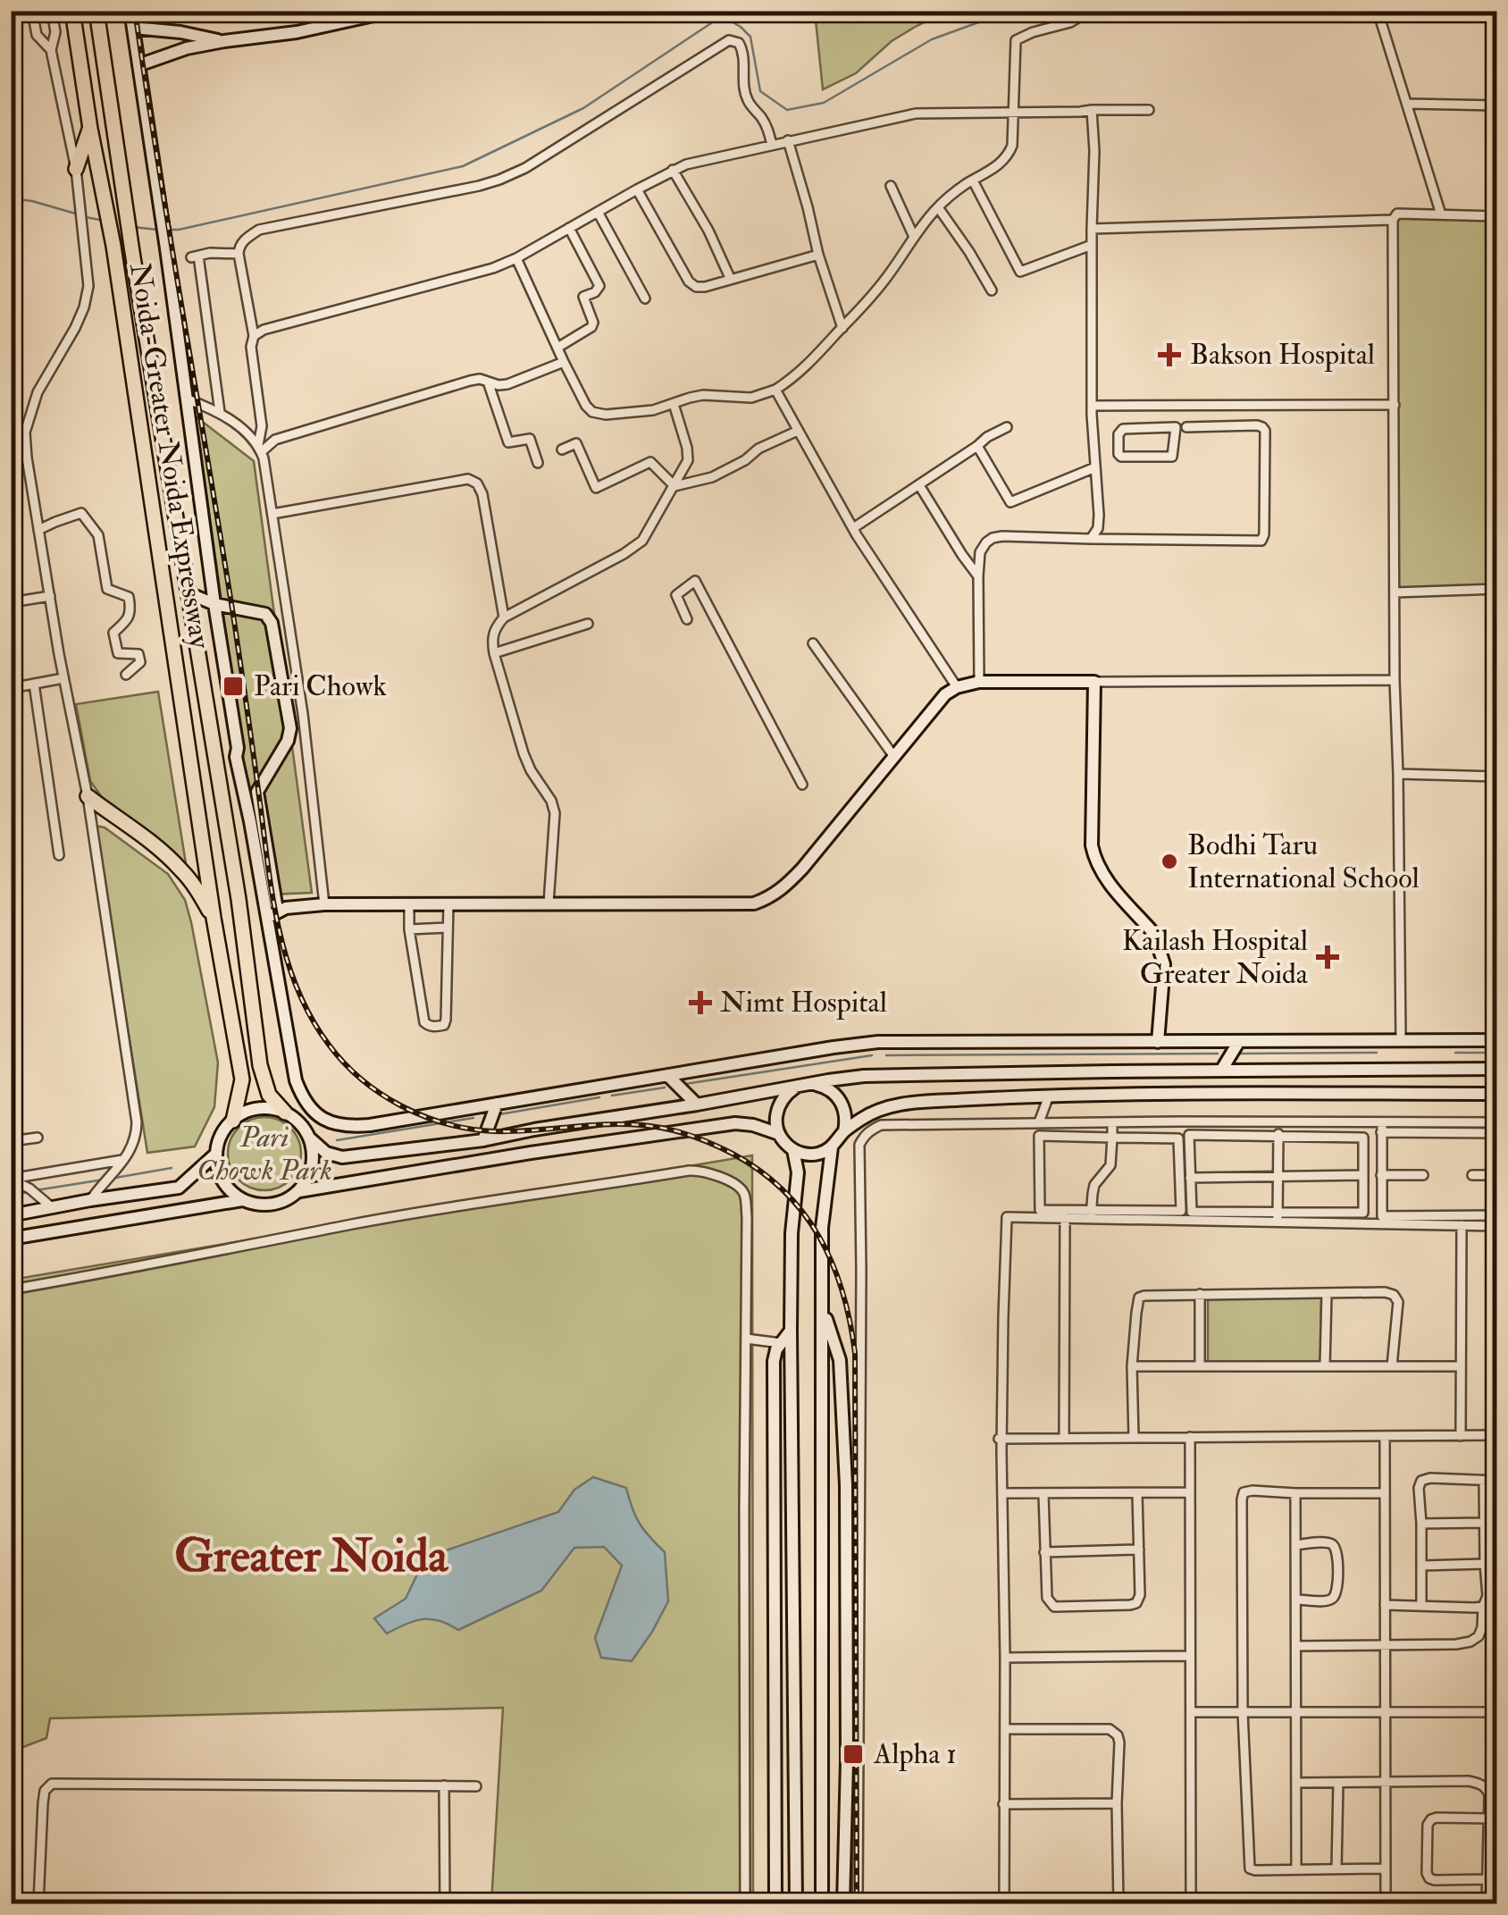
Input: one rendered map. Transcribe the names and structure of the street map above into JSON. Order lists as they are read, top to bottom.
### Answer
{
  "streets": {
    "highway": ["Noida-Greater Noida Expressway"]
  },
  "districts": ["Greater Noida"],
  "parks": ["Pari Chowk Park"],
  "places": {
    "health": ["Bakson Hospital", "Kailash Hospital Greater Noida", "Nimt Hospital"],
    "transit": ["Pari Chowk", "Alpha 1"],
    "other": ["Bodhi Taru International School"]
  }
}
